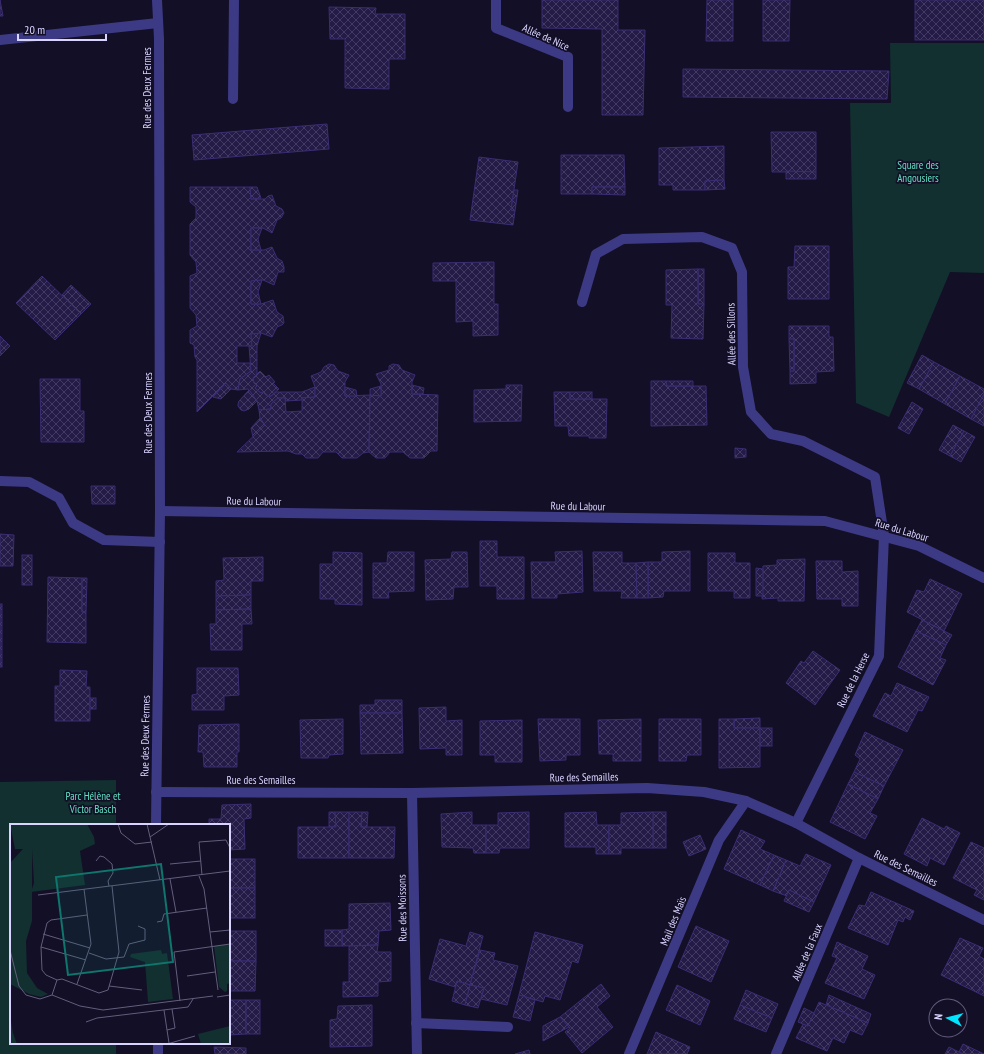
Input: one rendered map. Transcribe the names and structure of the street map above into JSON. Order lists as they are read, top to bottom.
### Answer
{
  "streets": {
    "street": [
      "Allée de Nice",
      "Rue des Deux Fermes",
      "Allée des Sillons",
      "Rue du Labour",
      "Rue de la Herse",
      "Rue des Semailles",
      "Rue des Moissons",
      "Mail des Maïs",
      "Allée de la Faux"
    ]
  },
  "crossings": [
    ["Rue des Deux Fermes", "Rue du Labour"],
    ["Rue des Deux Fermes", "Rue des Semailles"],
    ["Allée des Sillons", "Rue du Labour"],
    ["Allée des Sillons", "Rue de la Herse"],
    ["Rue du Labour", "Rue de la Herse"],
    ["Rue de la Herse", "Rue des Semailles"],
    ["Rue des Semailles", "Rue des Moissons"],
    ["Rue des Semailles", "Mail des Maïs"],
    ["Rue des Semailles", "Allée de la Faux"]
  ],
  "parks": ["Square des Angousiers", "Parc Hélène et Victor Basch"],
  "scale_bar": "20 m",
  "north": "left"
}
